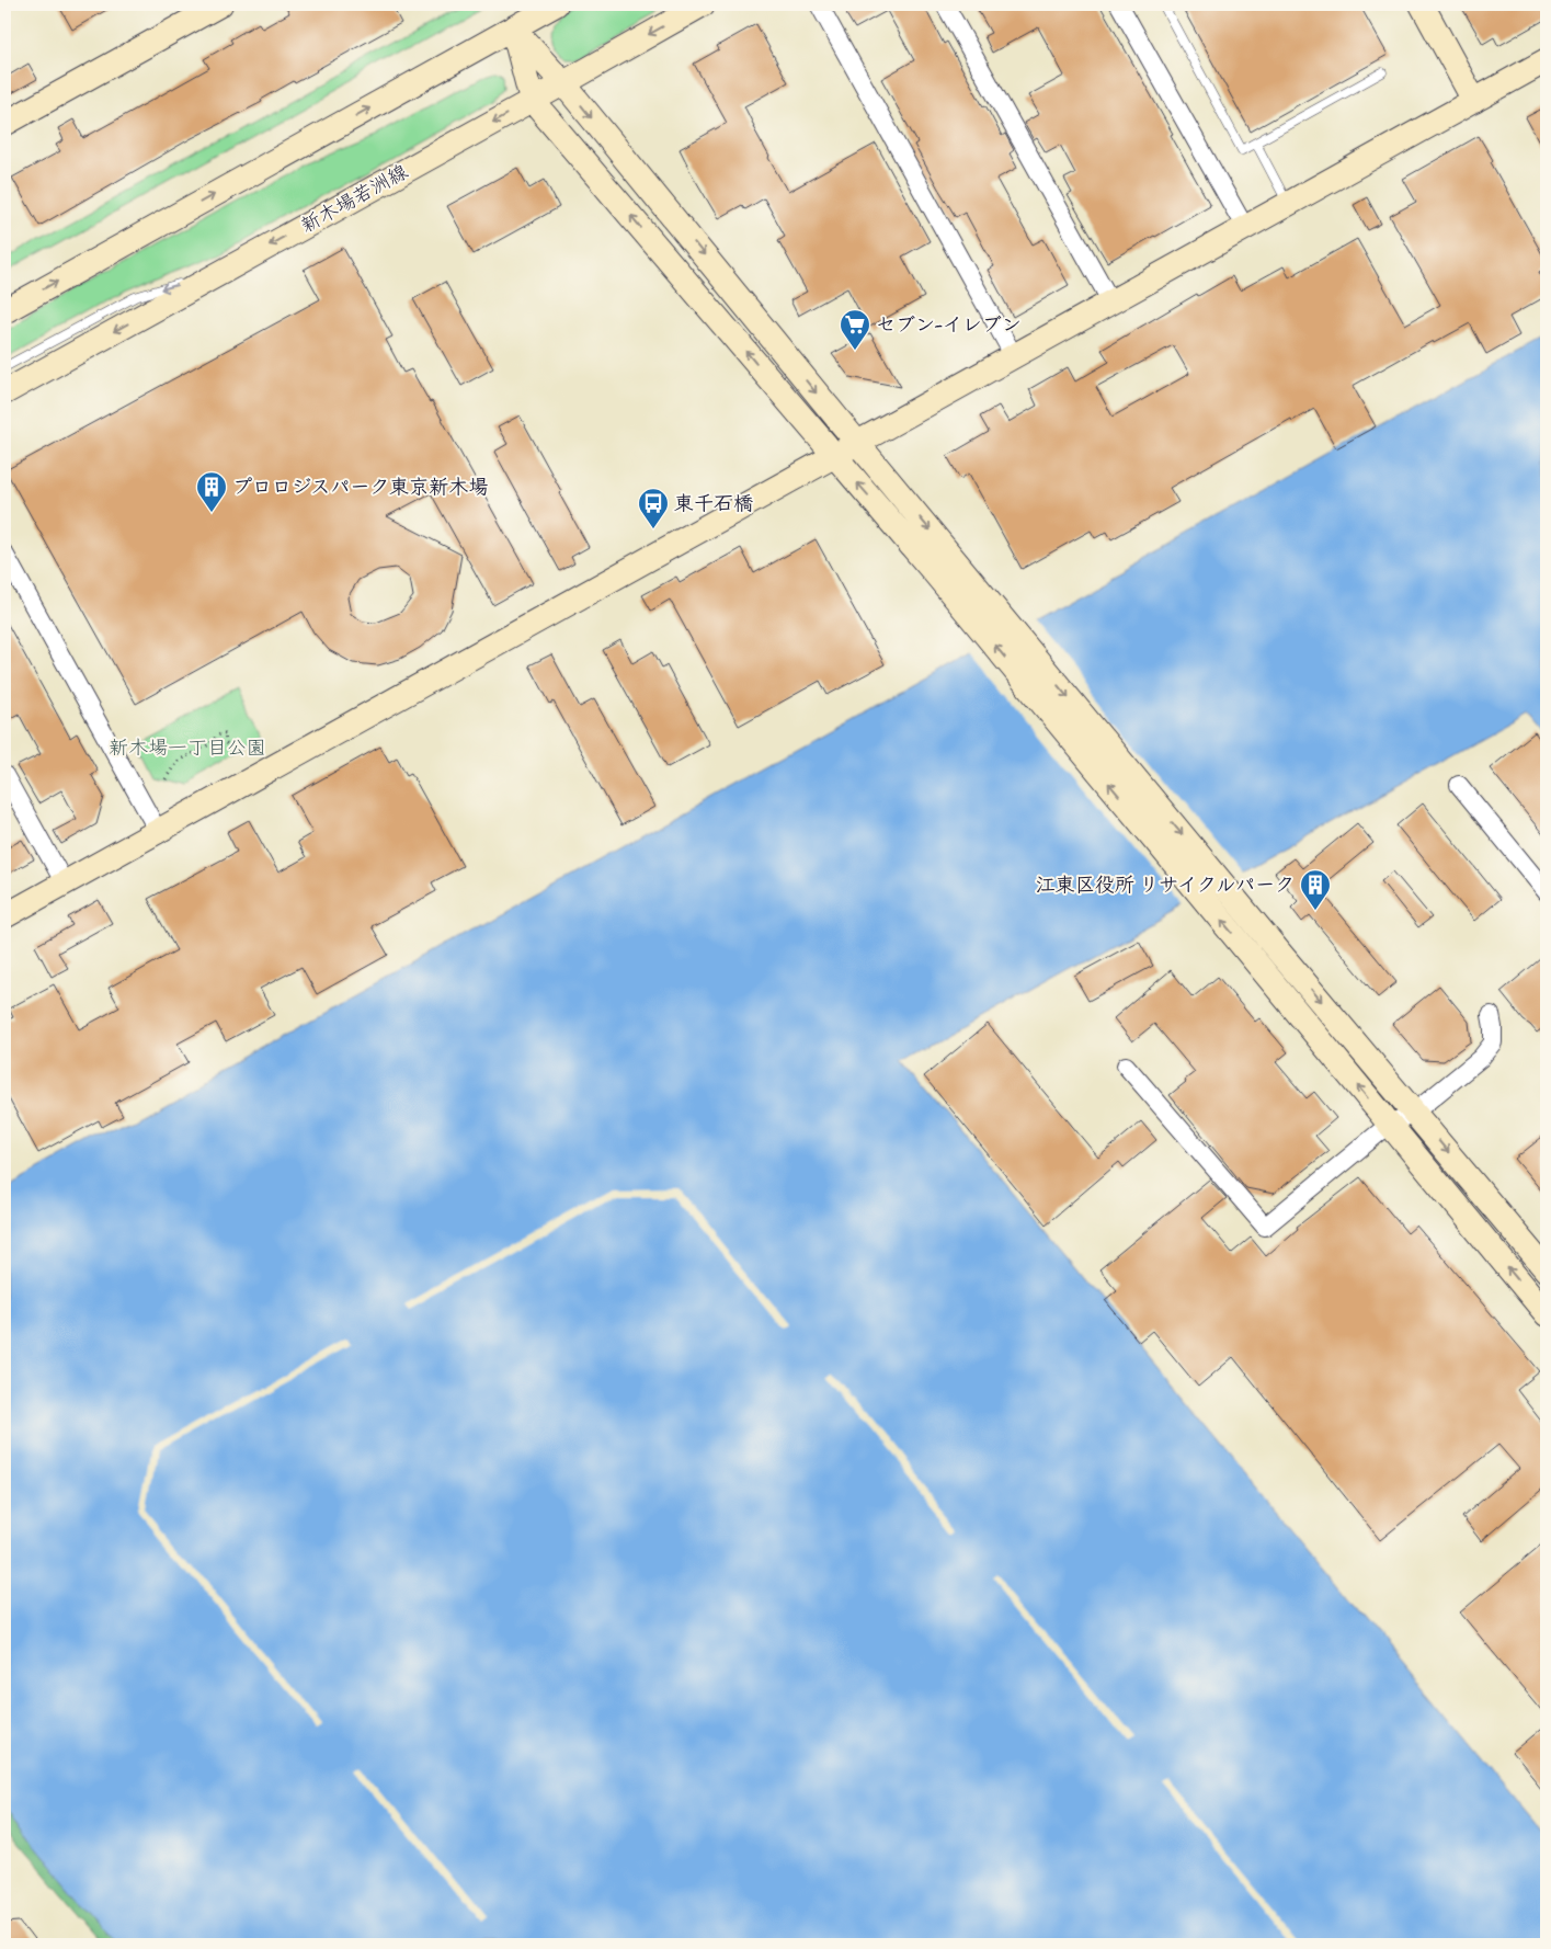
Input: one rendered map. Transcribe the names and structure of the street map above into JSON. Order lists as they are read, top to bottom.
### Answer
{
  "streets": {
    "street": ["新木場若洲線"]
  },
  "parks": ["新木場一丁目公園"],
  "places": {
    "supermarket": ["セブン-イレブン"],
    "building": ["プロロジスパーク東京新木場", "江東区役所 リサイクルパーク"],
    "bus stop": ["東千石橋"]
  }
}
